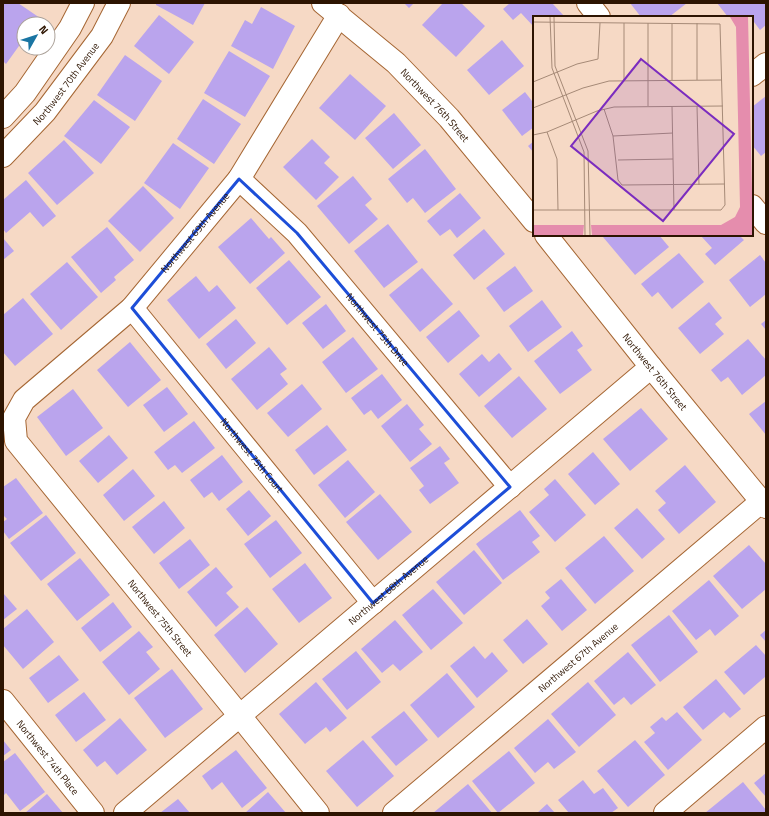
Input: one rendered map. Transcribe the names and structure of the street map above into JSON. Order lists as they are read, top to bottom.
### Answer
{
  "streets": {
    "street": [
      "Northwest 70th Avenue",
      "Northwest 76th Street",
      "Northwest 69th Avenue",
      "Northwest 75th Drive",
      "Northwest 75th Court",
      "Northwest 68th Avenue",
      "Northwest 75th Street",
      "Northwest 67th Avenue",
      "Northwest 74th Place"
    ]
  },
  "crossings": [
    ["Northwest 76th Street", "Northwest 69th Avenue"],
    ["Northwest 76th Street", "Northwest 68th Avenue"],
    ["Northwest 76th Street", "Northwest 67th Avenue"],
    ["Northwest 69th Avenue", "Northwest 75th Drive"],
    ["Northwest 69th Avenue", "Northwest 75th Court"],
    ["Northwest 69th Avenue", "Northwest 75th Street"],
    ["Northwest 75th Drive", "Northwest 68th Avenue"],
    ["Northwest 75th Court", "Northwest 68th Avenue"],
    ["Northwest 68th Avenue", "Northwest 75th Street"]
  ],
  "north": "top right"
}
